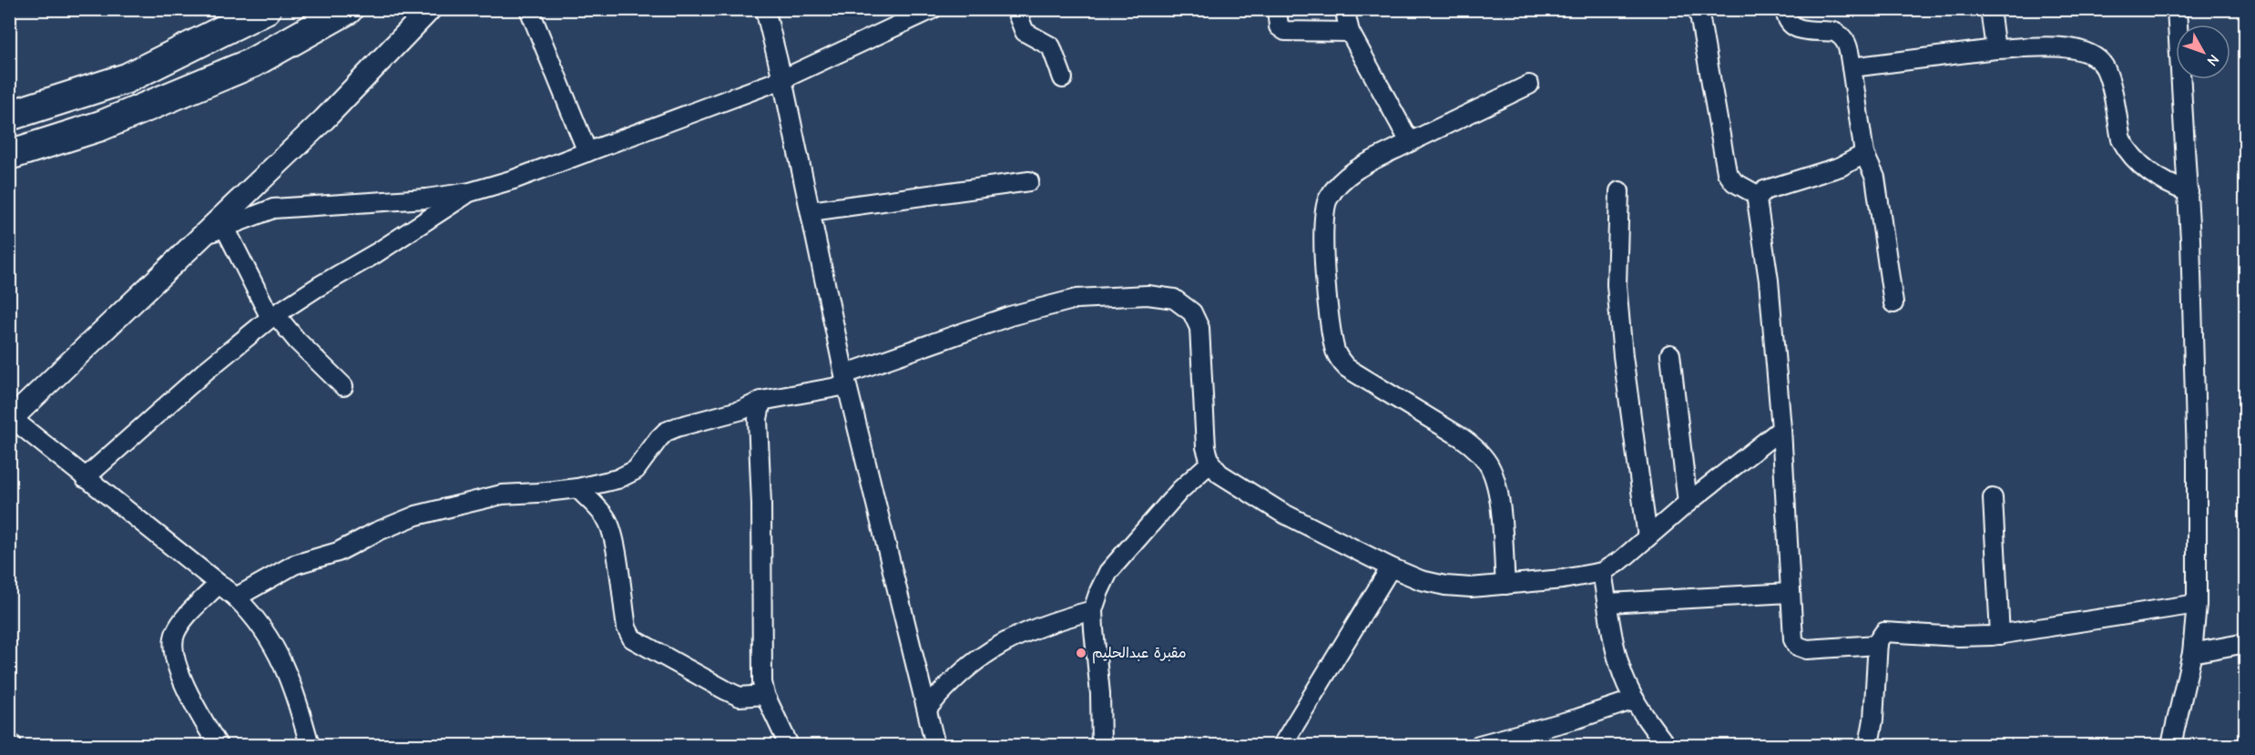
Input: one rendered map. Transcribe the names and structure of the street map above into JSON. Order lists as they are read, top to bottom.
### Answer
{
  "places": ["مقبرة عبدالحليم"],
  "north": "bottom right"
}
